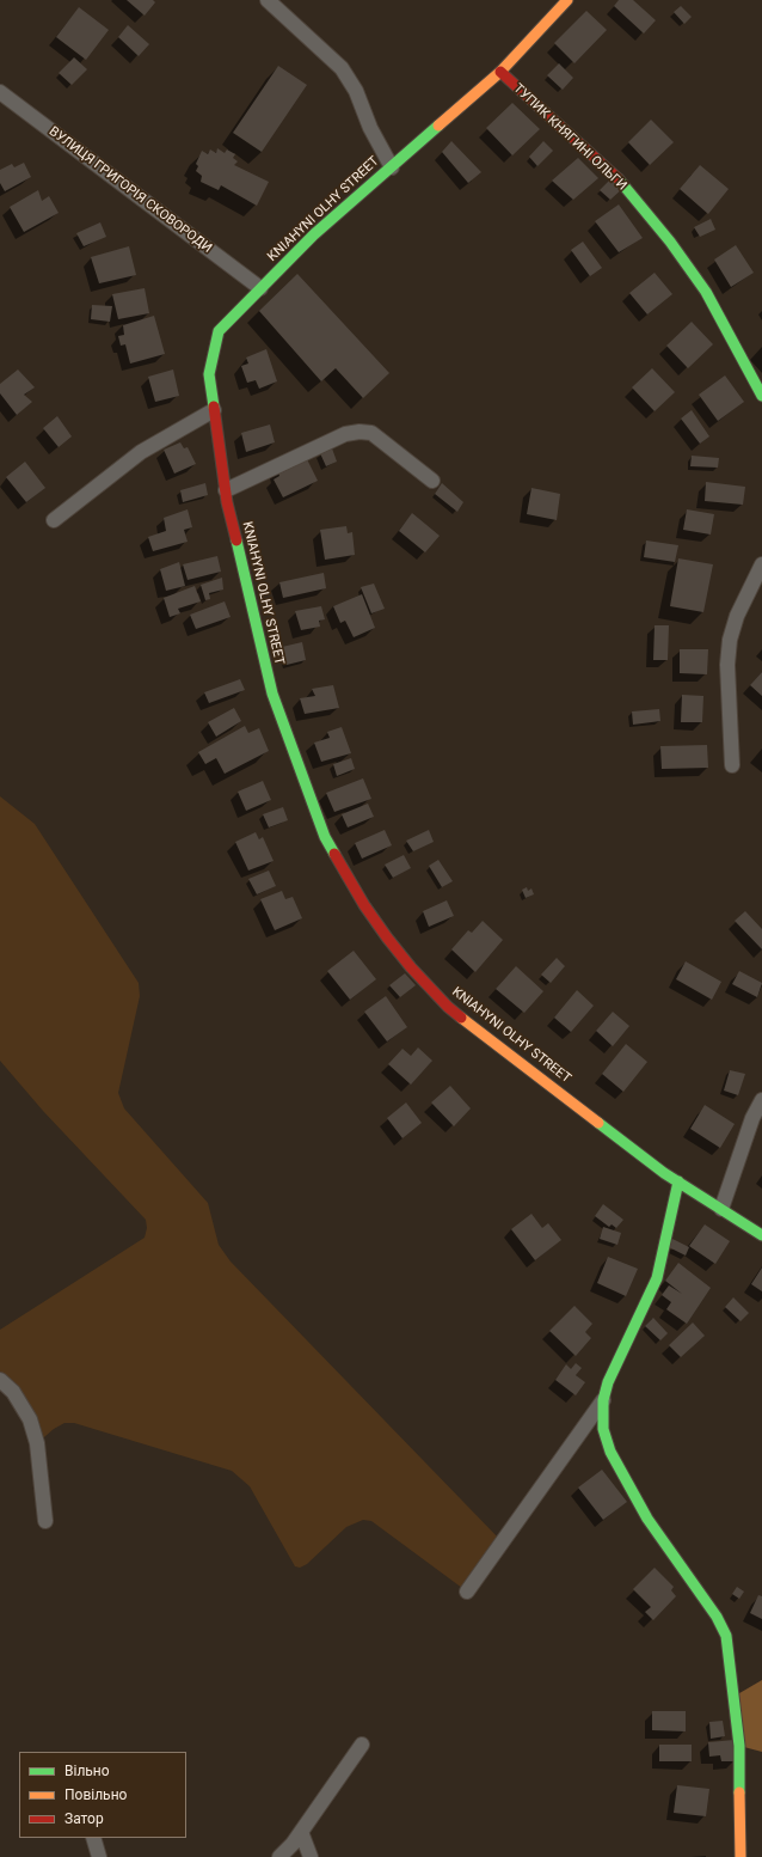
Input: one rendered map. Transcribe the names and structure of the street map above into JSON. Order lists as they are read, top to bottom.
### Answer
{
  "streets": {
    "street": ["ТУПИК КНЯГИНІ ОЛЬГИ", "ВУЛИЦЯ ГРИГОРІЯ СКОВОРОДИ", "KNIAHYNI OLHY STREET"]
  },
  "crossings": [
    ["ТУПИК КНЯГИНІ ОЛЬГИ", "KNIAHYNI OLHY STREET"],
    ["ВУЛИЦЯ ГРИГОРІЯ СКОВОРОДИ", "KNIAHYNI OLHY STREET"]
  ],
  "legend": ["Вільно", "Повільно", "Затор"]
}
